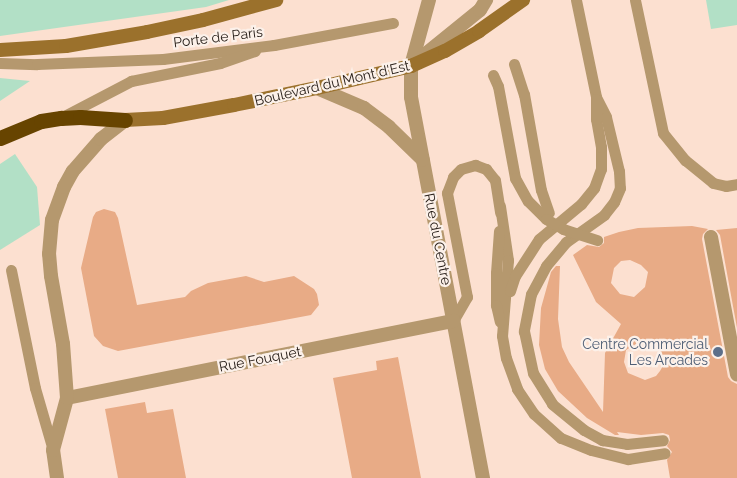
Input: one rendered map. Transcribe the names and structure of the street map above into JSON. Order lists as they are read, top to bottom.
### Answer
{
  "streets": {
    "main road": ["Boulevard du Mont d'Est"],
    "street": ["Rue du Centre", "Rue Fouquet"],
    "lane": ["Porte de Paris"]
  },
  "crossings": [
    ["Boulevard du Mont d'Est", "Rue du Centre"],
    ["Rue du Centre", "Rue Fouquet"]
  ],
  "places": ["Centre Commercial Les Arcades"]
}
